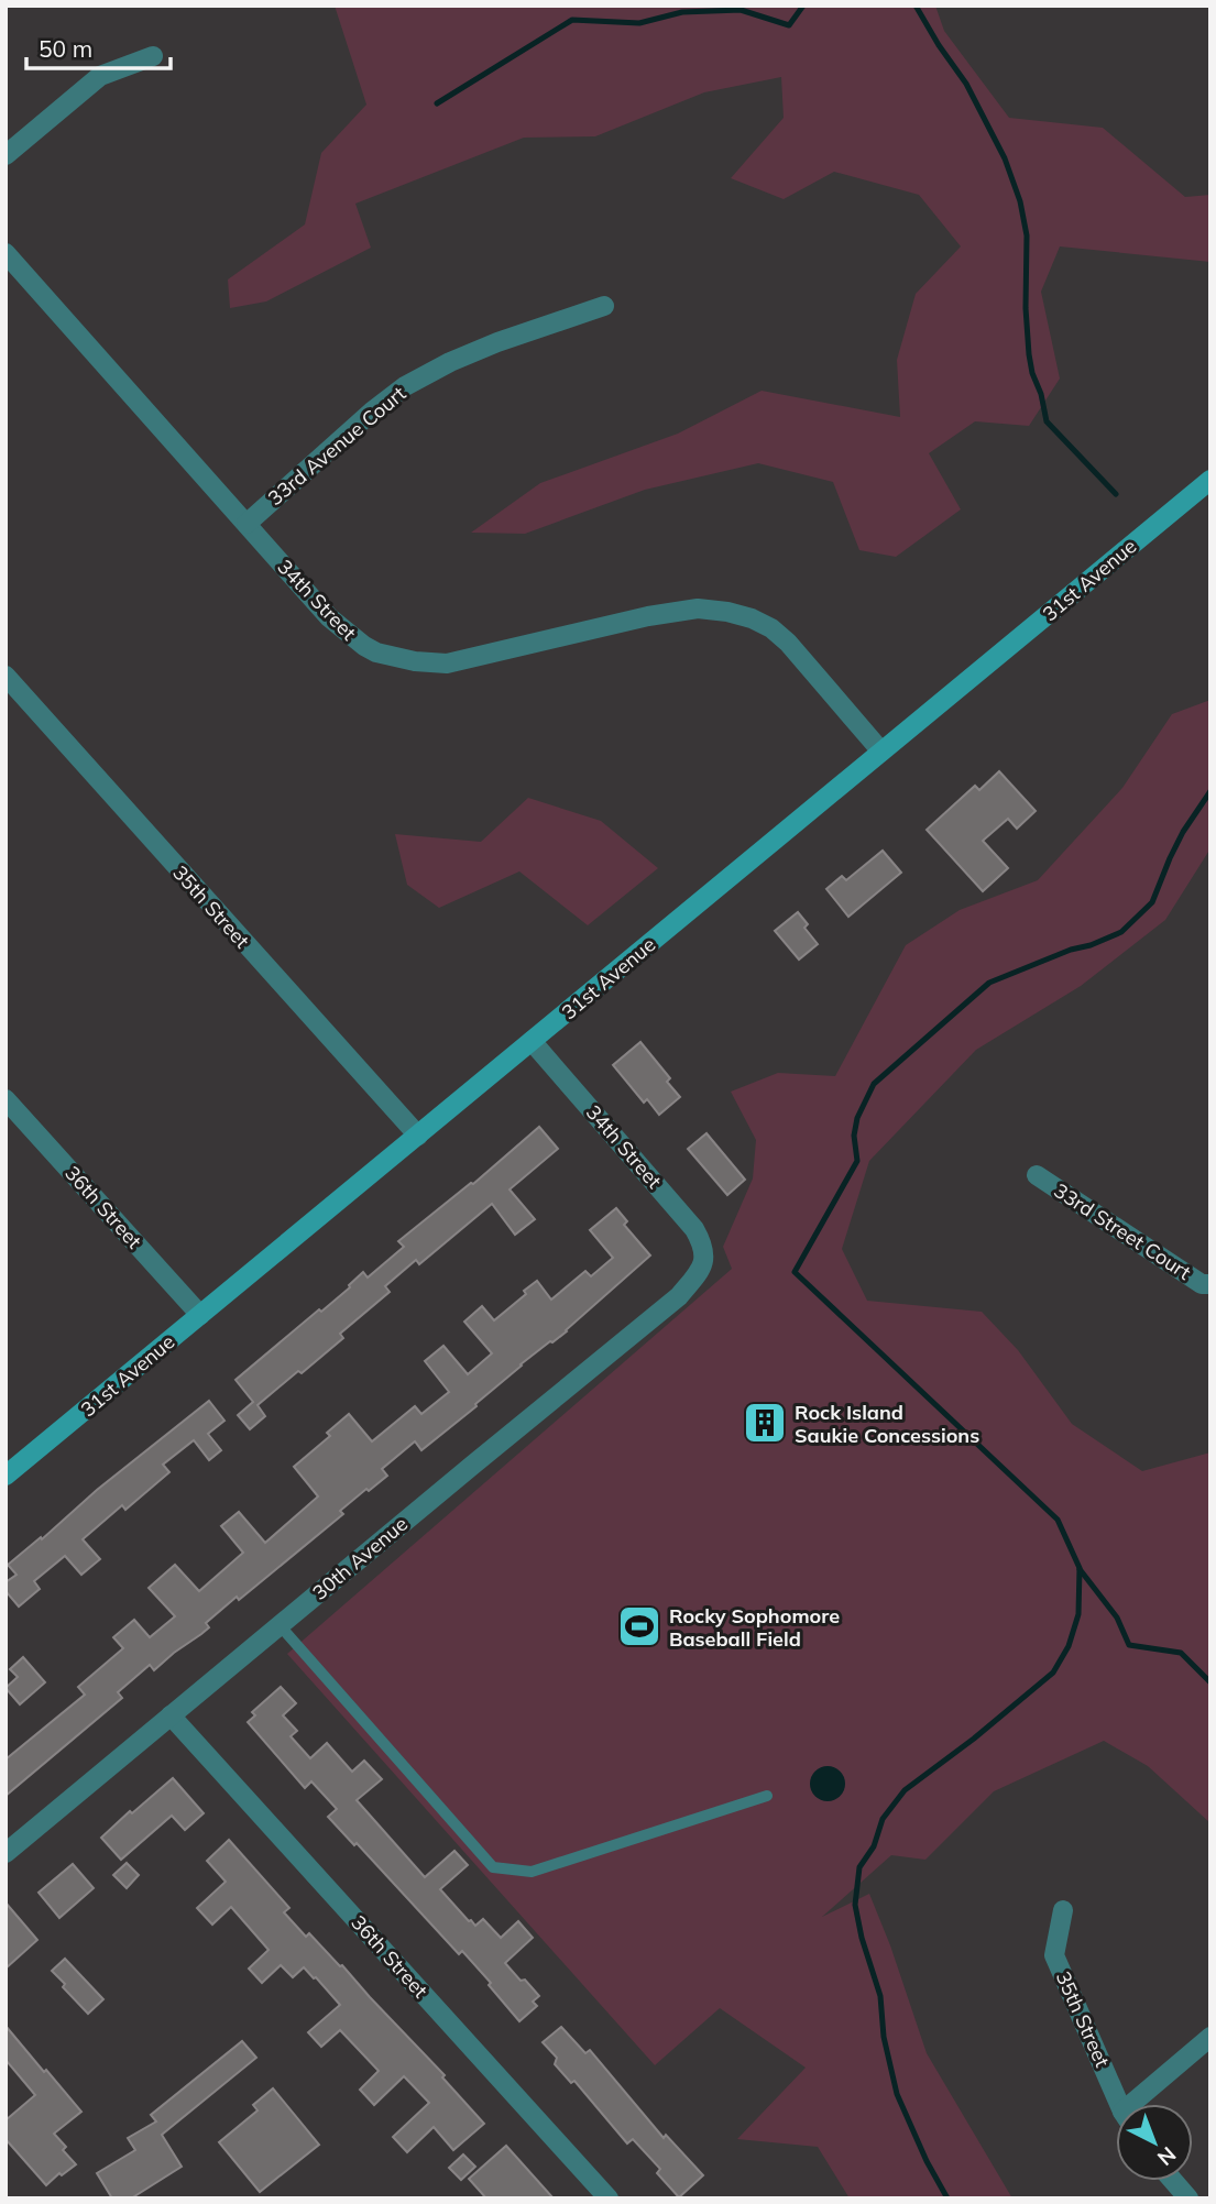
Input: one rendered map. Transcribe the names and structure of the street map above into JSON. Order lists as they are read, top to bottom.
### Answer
{
  "streets": {
    "street": [
      "33rd Avenue Court",
      "31st Avenue",
      "34th Street",
      "35th Street",
      "36th Street",
      "33rd Street Court",
      "30th Avenue"
    ]
  },
  "crossings": [
    ["33rd Avenue Court", "34th Street"],
    ["31st Avenue", "34th Street"],
    ["31st Avenue", "35th Street"],
    ["31st Avenue", "36th Street"],
    ["34th Street", "30th Avenue"],
    ["36th Street", "30th Avenue"]
  ],
  "places": {
    "building": ["Rock Island Saukie Concessions"],
    "sports": ["Rocky Sophomore Baseball Field"]
  },
  "scale_bar": "50 m",
  "north": "bottom right"
}
